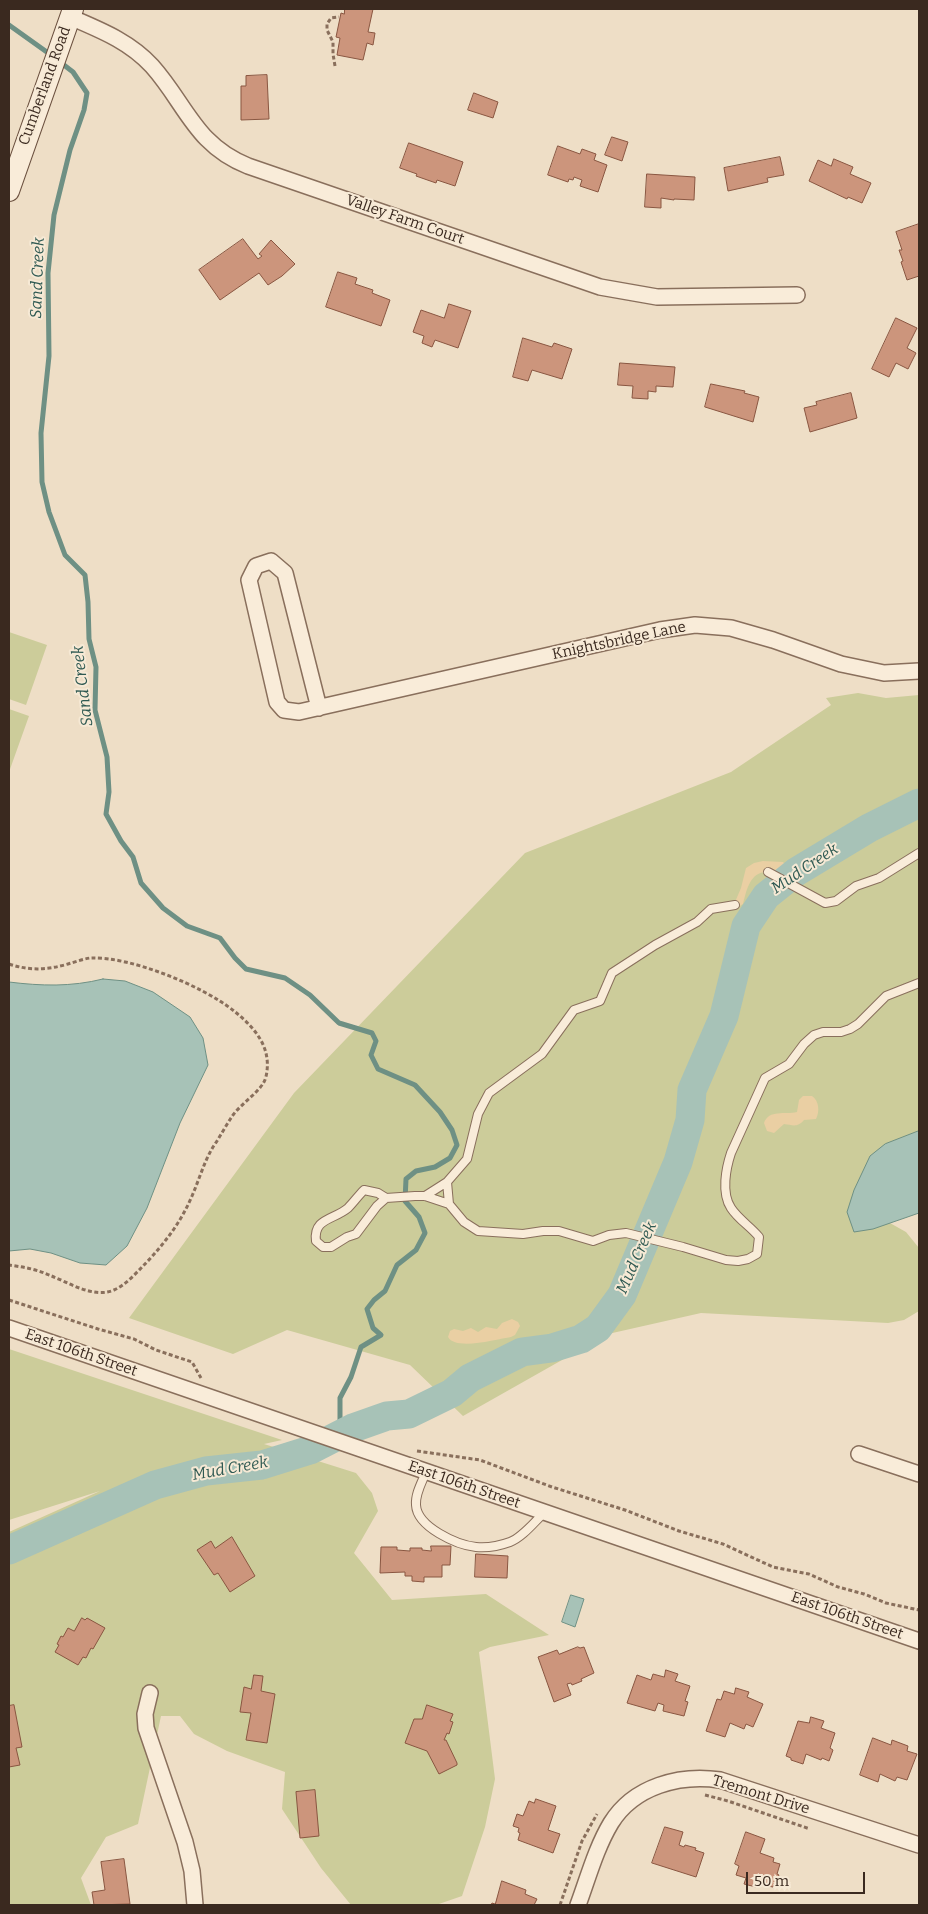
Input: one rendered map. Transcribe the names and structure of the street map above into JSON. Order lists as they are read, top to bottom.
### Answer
{
  "streets": {
    "main road": ["Cumberland Road"],
    "street": [
      "Valley Farm Court",
      "Knightsbridge Lane",
      "East 106th Street",
      "Tremont Drive"
    ]
  },
  "crossings": [
    ["Cumberland Road", "Valley Farm Court"]
  ],
  "water": ["Sand Creek", "Mud Creek"],
  "scale_bar": "50 m"
}
